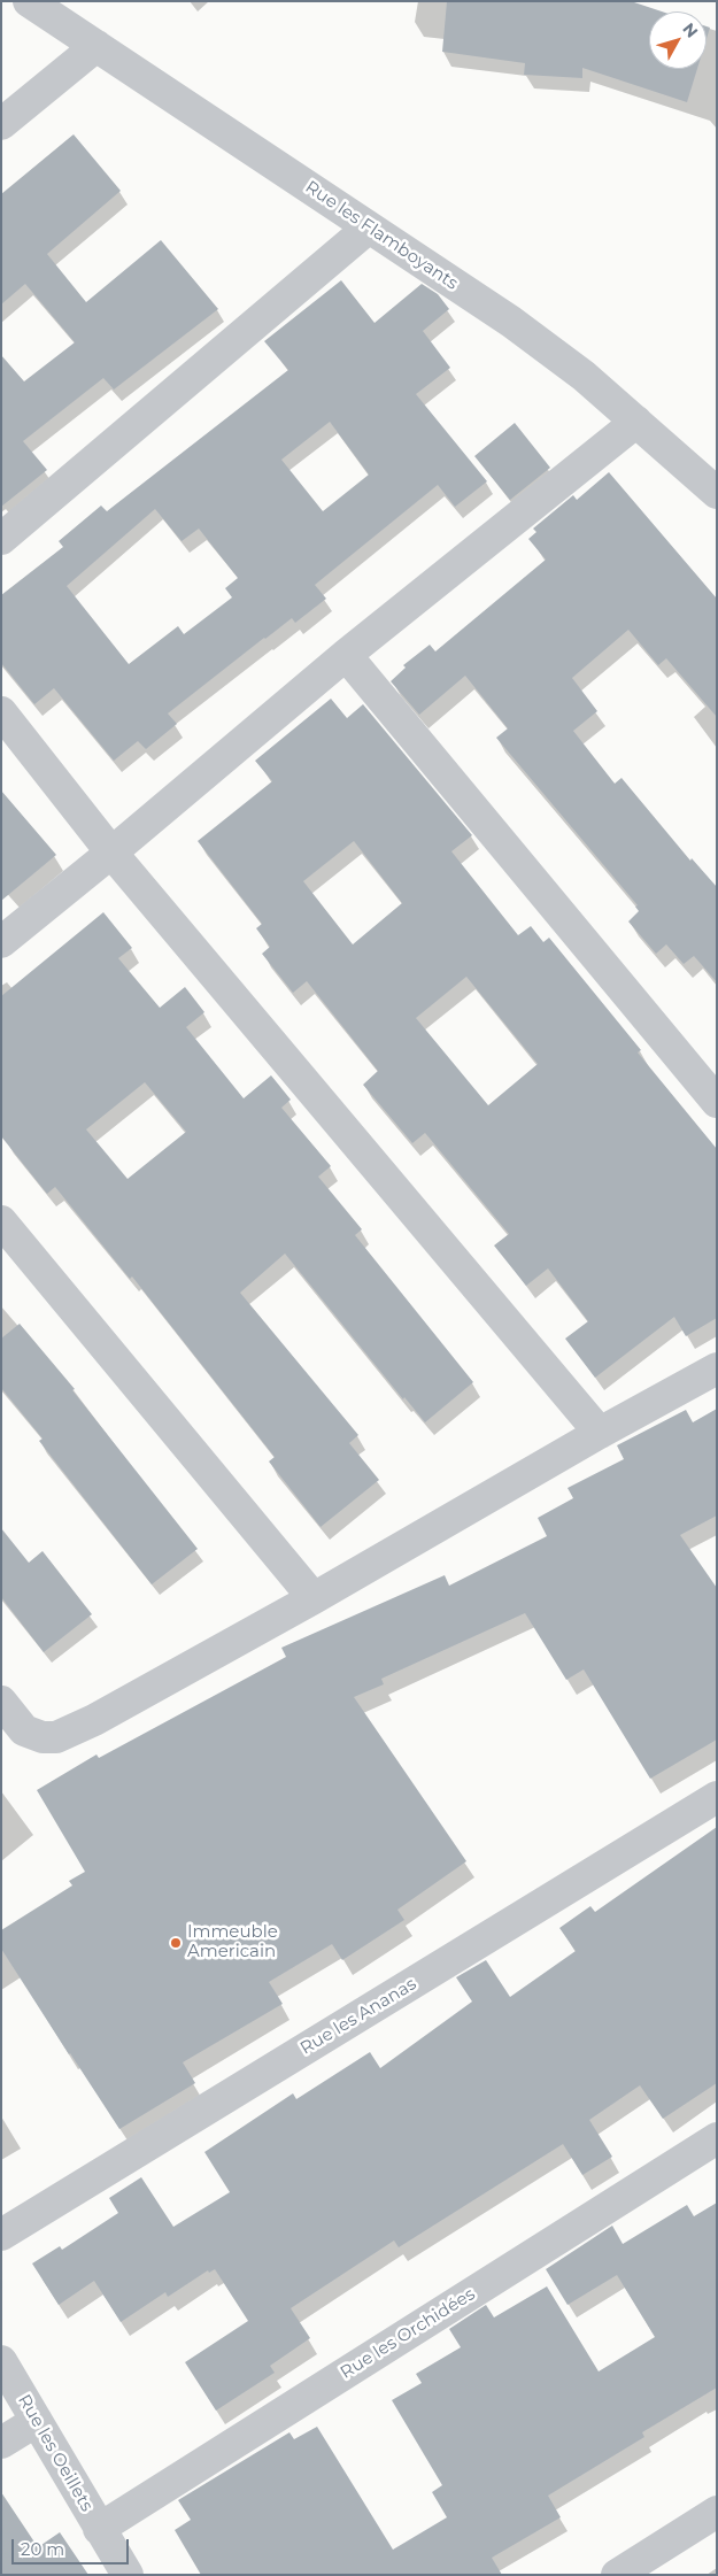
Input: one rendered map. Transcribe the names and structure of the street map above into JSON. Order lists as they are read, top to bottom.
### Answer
{
  "streets": {
    "street": [
      "Rue les Flamboyants",
      "Rue les Ananas",
      "Rue les Orchidées",
      "Rue les Oeillets"
    ]
  },
  "crossings": [
    ["Rue les Orchidées", "Rue les Oeillets"]
  ],
  "places": ["Immeuble Americain"],
  "scale_bar": "20 m",
  "north": "top right"
}
